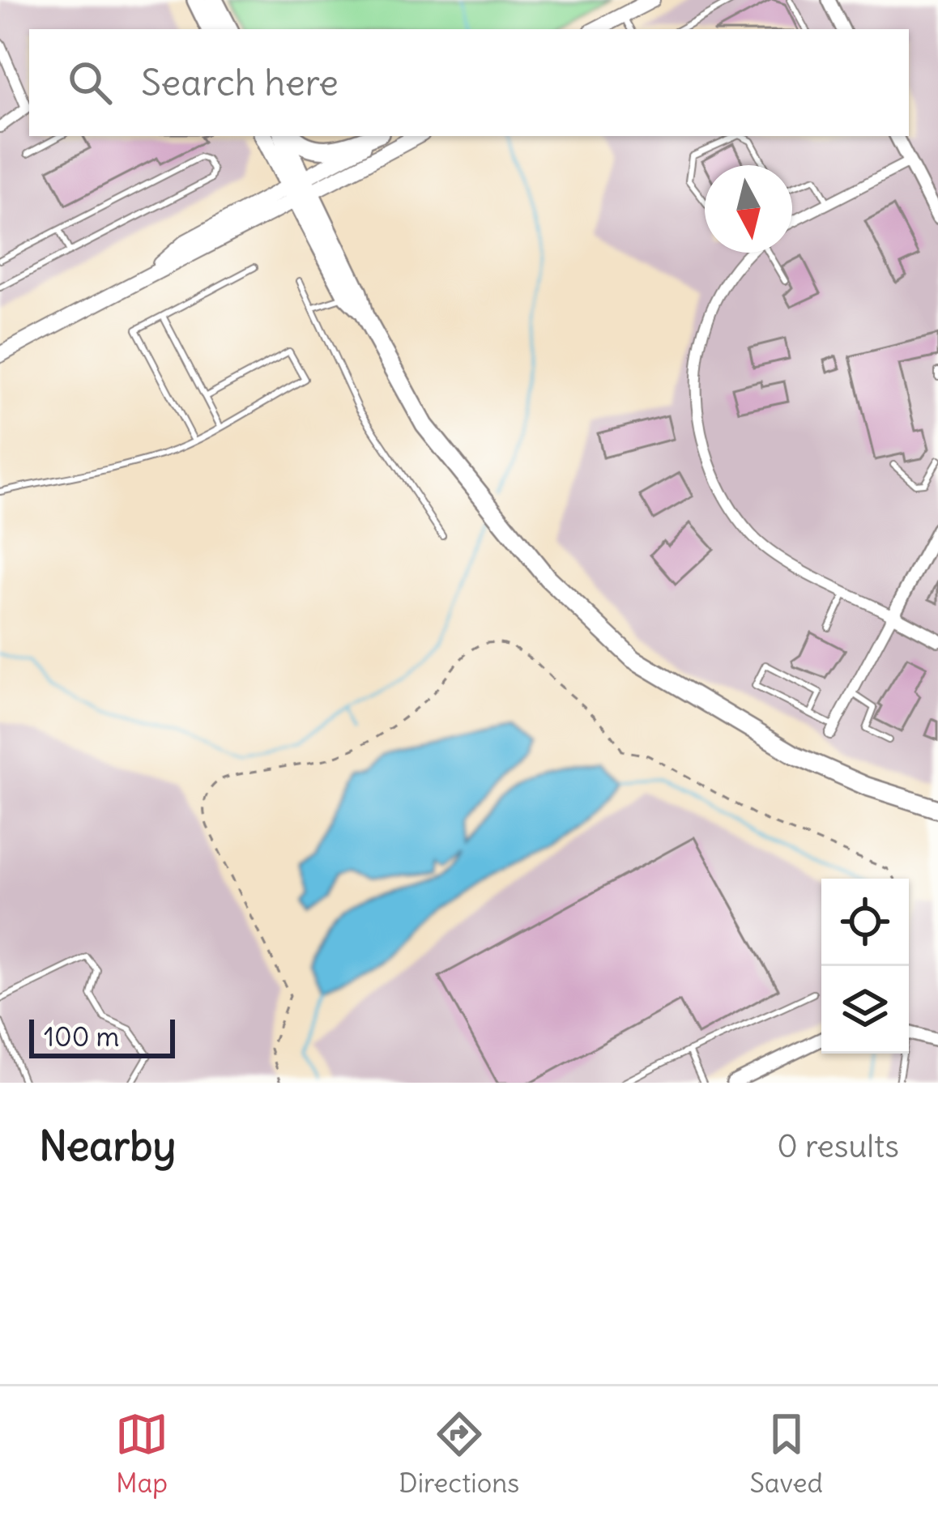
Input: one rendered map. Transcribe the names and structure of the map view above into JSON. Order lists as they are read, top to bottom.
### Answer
{
  "scale_bar": "100 m",
  "north": "bottom",
  "page": {
    "search": "Search here",
    "scale": "100 m",
    "heading": ["Nearby", "0 results"],
    "nav": ["Map", "Directions", "Saved"]
  }
}
